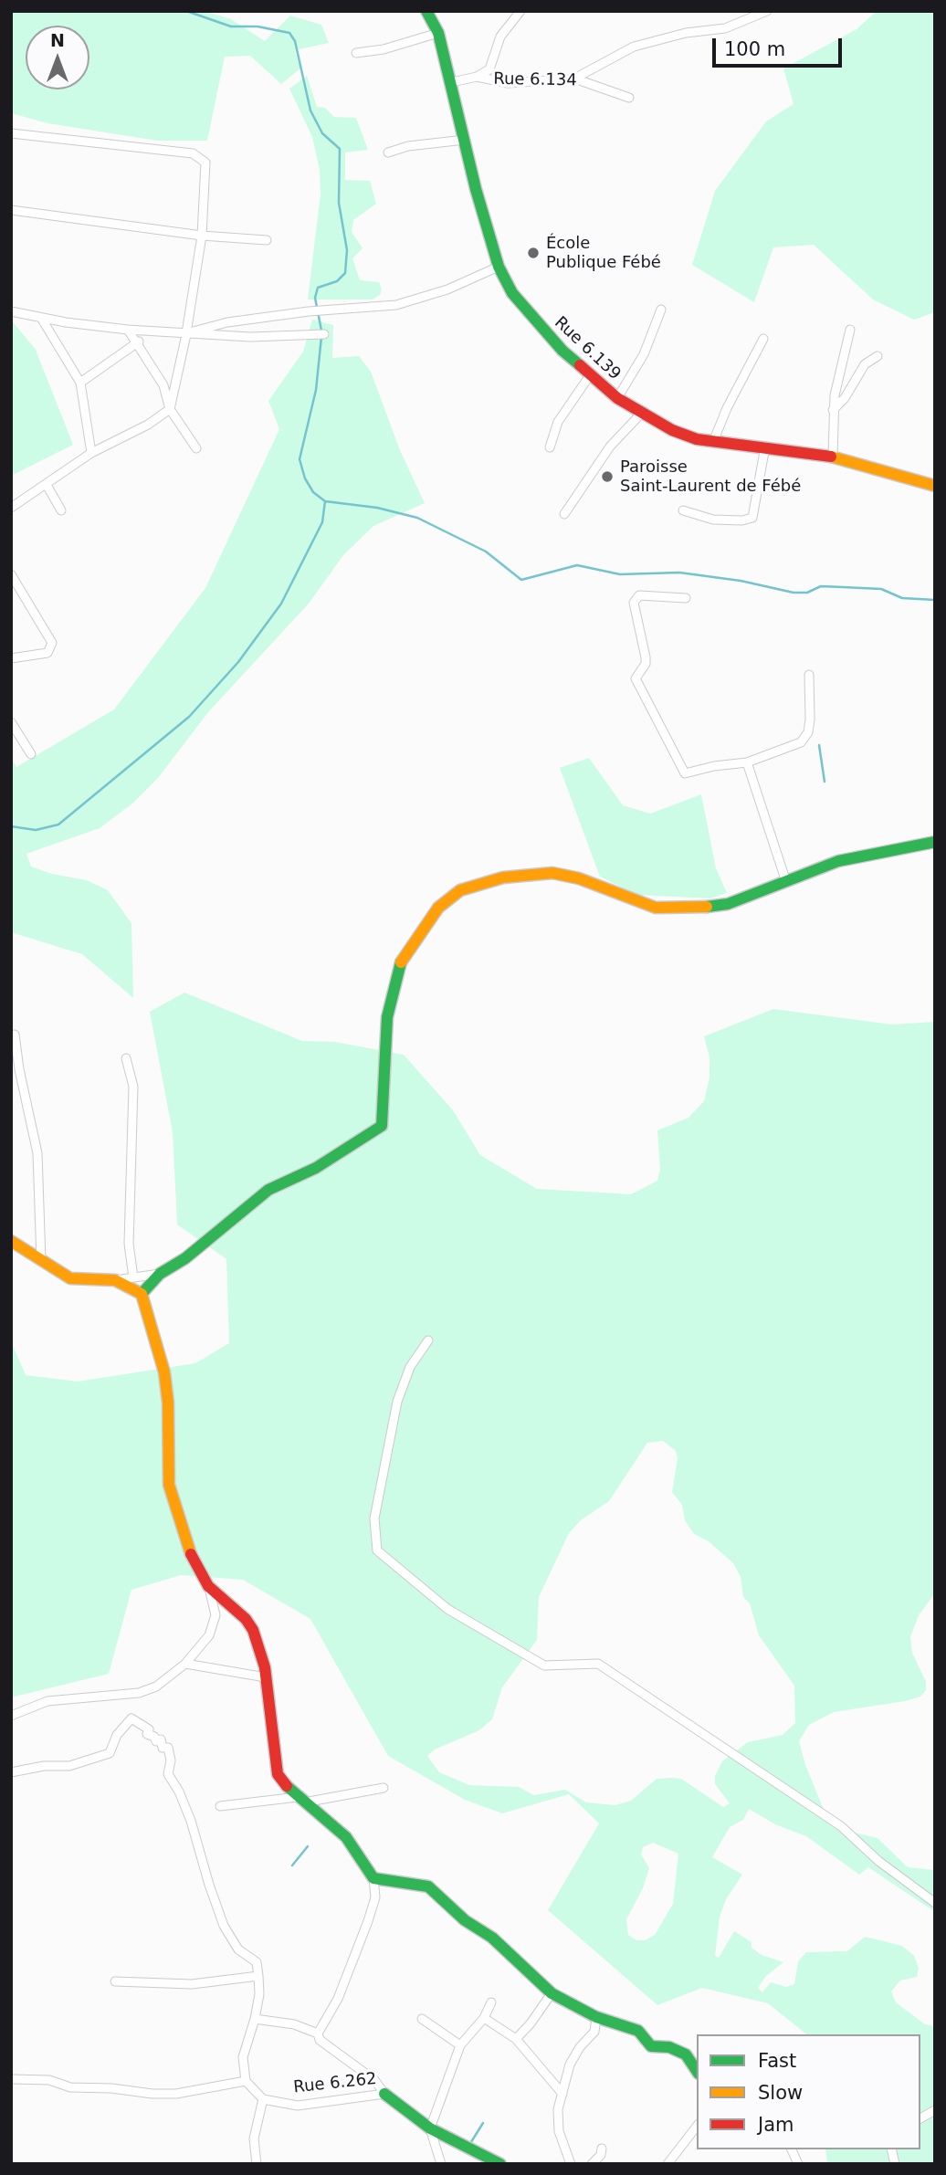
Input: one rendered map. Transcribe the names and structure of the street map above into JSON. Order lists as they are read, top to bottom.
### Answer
{
  "streets": {
    "street": ["Rue 6.134", "Rue 6.139", "Rue 6.262"]
  },
  "places": ["École Publique Fébé", "Paroisse Saint-Laurent de Fébé"],
  "legend": ["Fast", "Slow", "Jam"],
  "scale_bar": "100 m",
  "north": "top"
}
